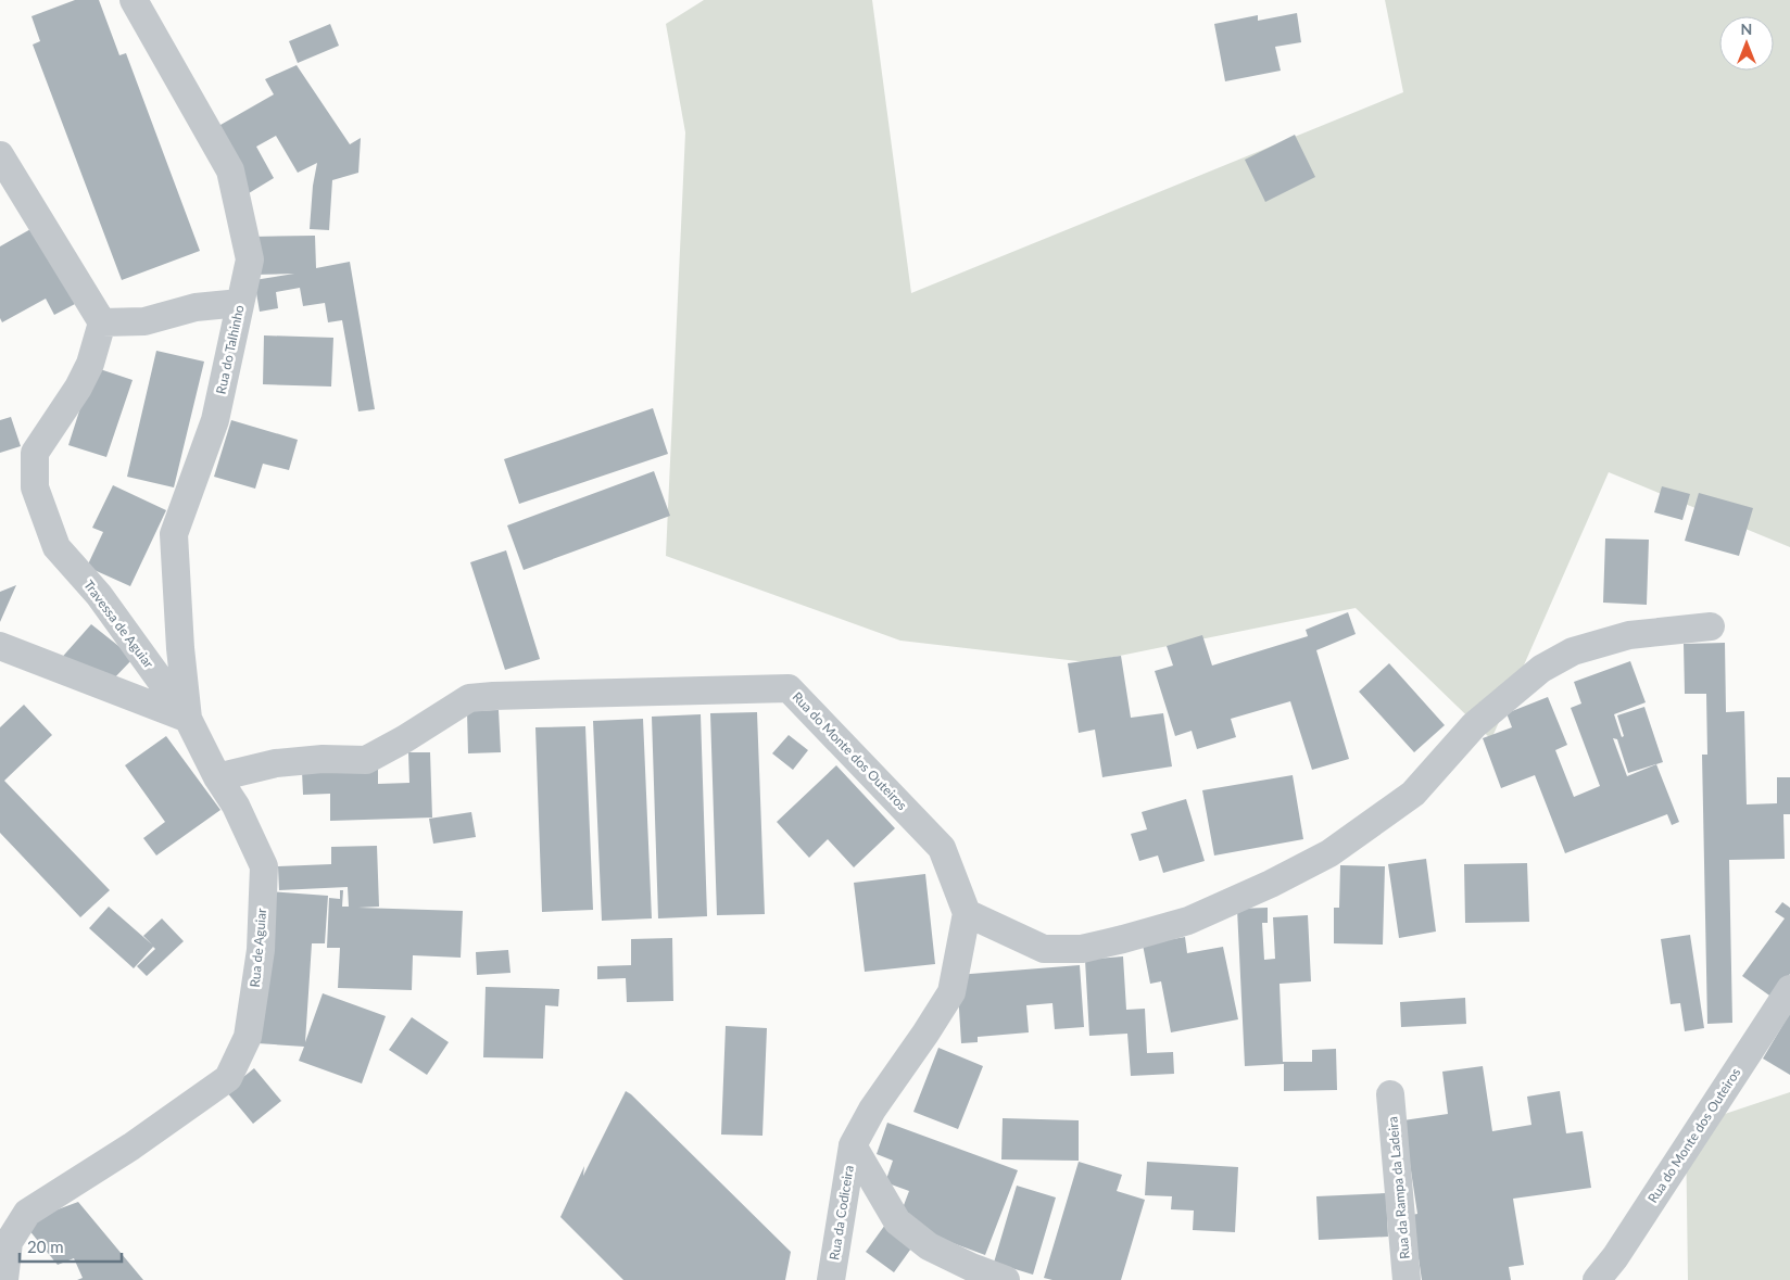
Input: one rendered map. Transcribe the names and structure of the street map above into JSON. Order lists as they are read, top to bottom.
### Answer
{
  "streets": {
    "street": [
      "Rua do Talhinho",
      "Travessa de Aguiar",
      "Rua do Monte dos Outeiros",
      "Rua de Aguiar",
      "Rua da Rampa da Ladeira",
      "Rua da Codiceira"
    ]
  },
  "crossings": [
    ["Rua do Talhinho", "Travessa de Aguiar"],
    ["Rua do Talhinho", "Rua de Aguiar"],
    ["Travessa de Aguiar", "Rua de Aguiar"],
    ["Rua do Monte dos Outeiros", "Rua de Aguiar"]
  ],
  "scale_bar": "20 m",
  "north": "top"
}
